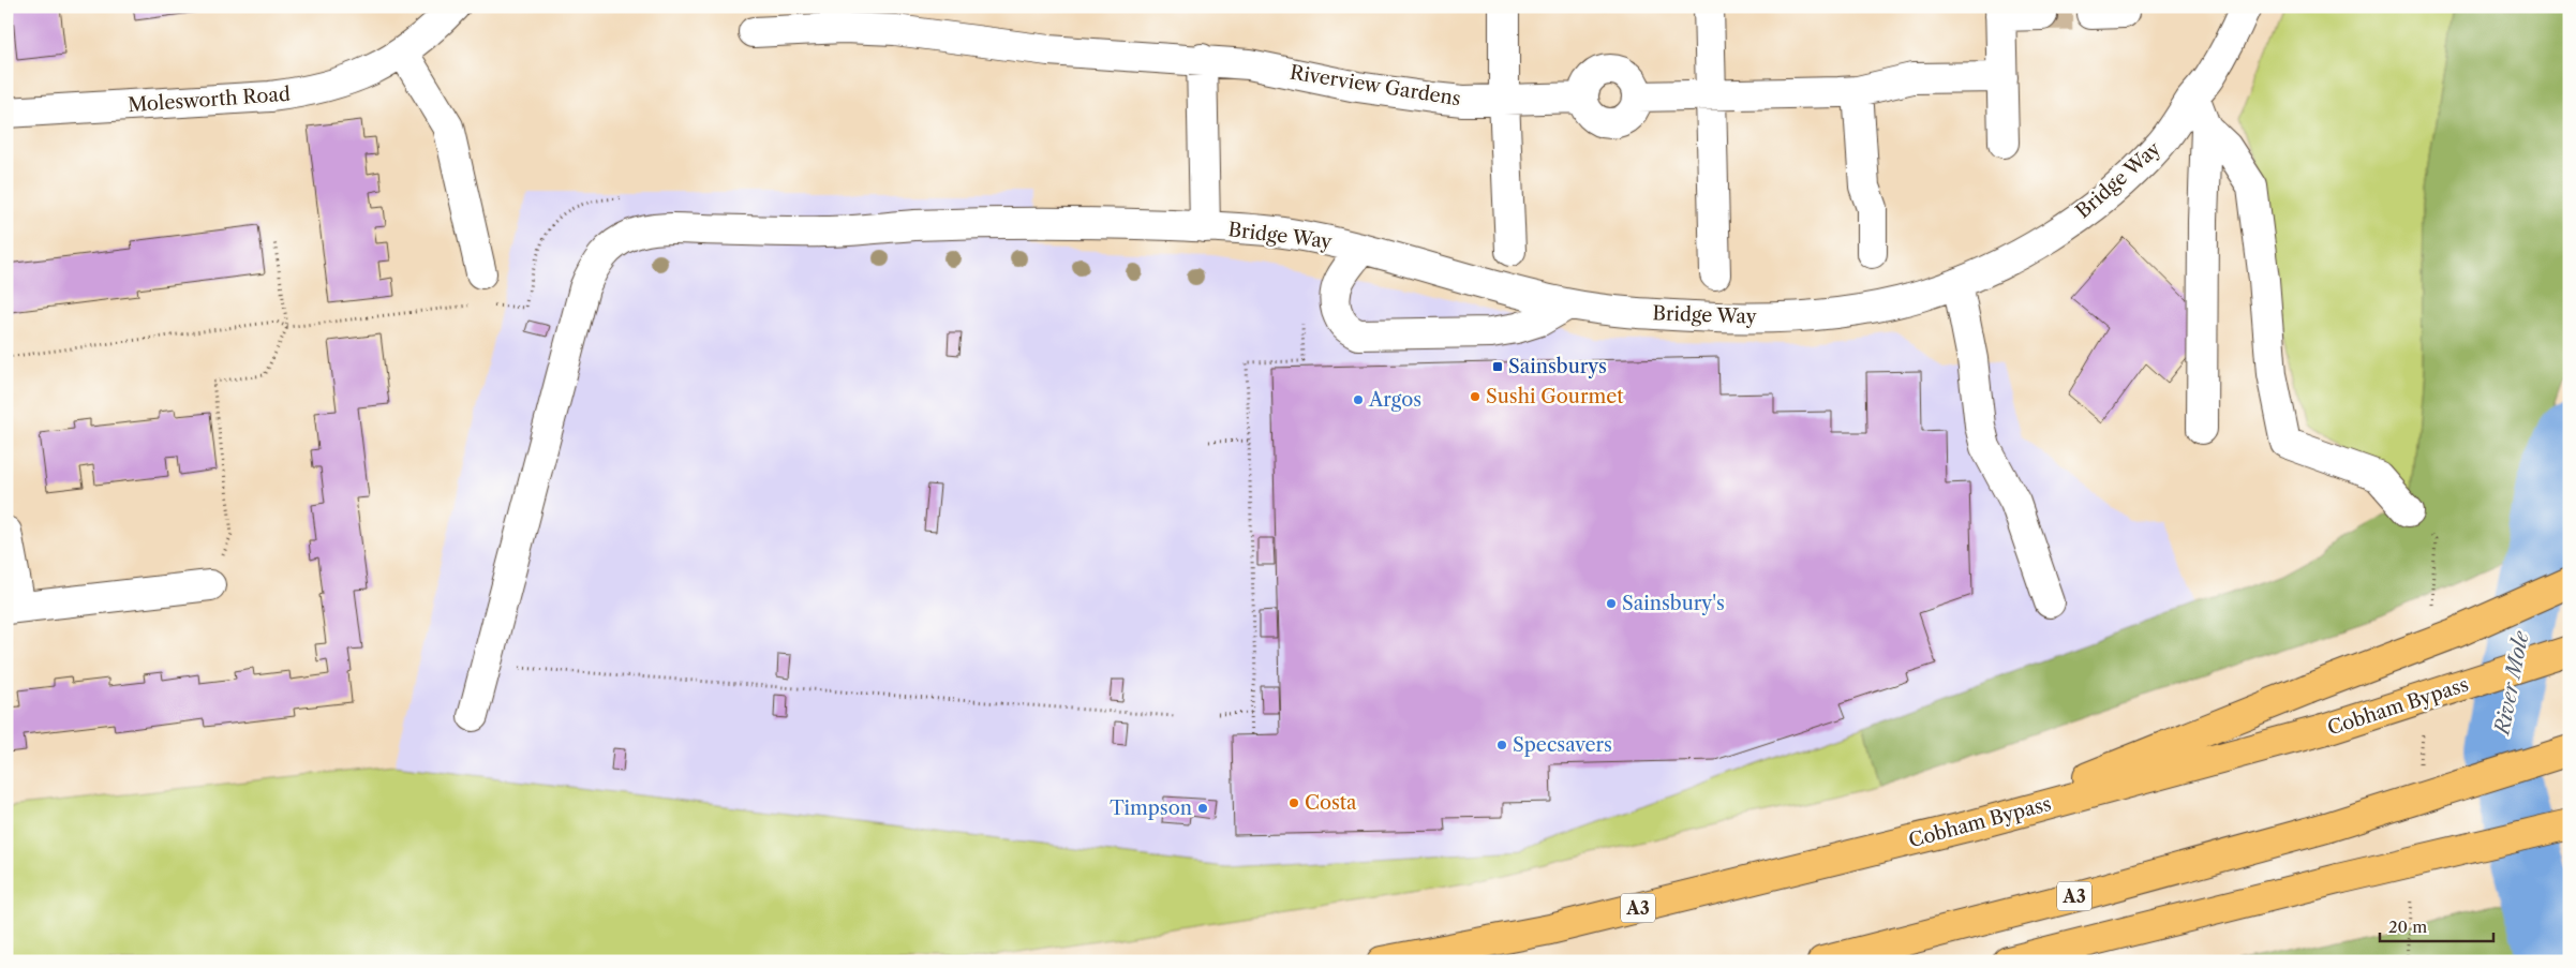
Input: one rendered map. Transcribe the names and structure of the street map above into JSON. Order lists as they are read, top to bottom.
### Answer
{
  "streets": {
    "highway": ["Cobham Bypass", "A3"],
    "street": ["Riverview Gardens", "Molesworth Road", "Bridge Way"]
  },
  "water": ["River Mole"],
  "places": {
    "transit": ["Sainsburys"],
    "other": [
      "Sushi Gourmet",
      "Argos",
      "Sainsbury's",
      "Specsavers",
      "Costa",
      "Timpson"
    ]
  },
  "scale_bar": "20 m"
}
